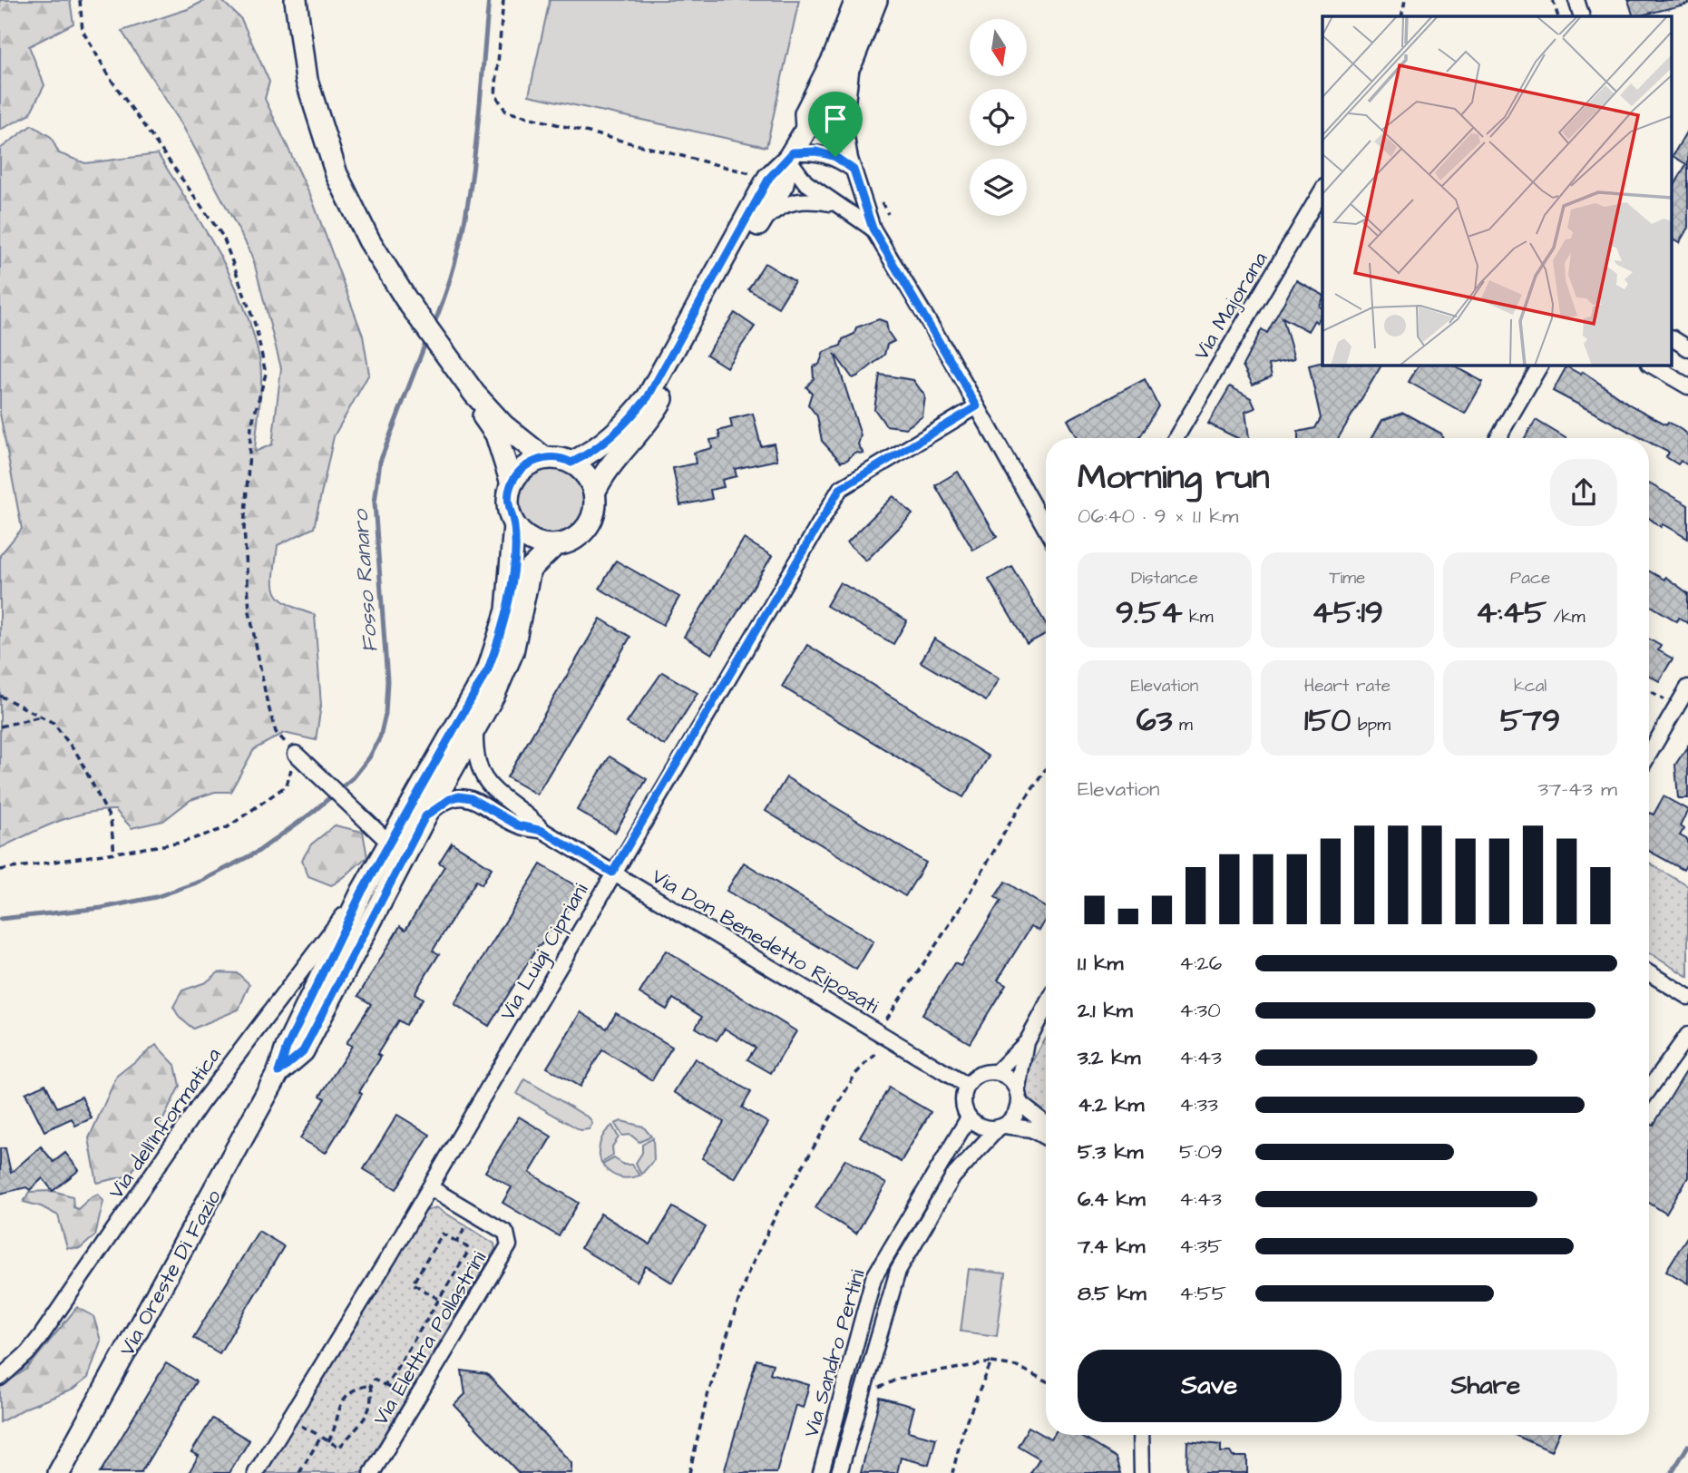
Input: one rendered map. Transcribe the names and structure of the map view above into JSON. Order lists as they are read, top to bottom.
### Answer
{
  "streets": {
    "main road": ["Via Oreste Di Fazio"],
    "street": [
      "Via Majorana",
      "Via Don Benedetto Riposati",
      "Via Luigi Cipriani",
      "Via dell'Informatica",
      "Via Elettra Pollastrini",
      "Via Sandro Pertini"
    ]
  },
  "crossings": [
    ["Via Don Benedetto Riposati", "Via Luigi Cipriani"],
    ["Via Don Benedetto Riposati", "Via Sandro Pertini"],
    ["Via Luigi Cipriani", "Via Elettra Pollastrini"],
    ["Via dell'Informatica", "Via Oreste Di Fazio"]
  ],
  "water": ["Fosso Ranaro"],
  "north": "bottom",
  "page": {
    "heading": ["Morning run", "06:40 · 9 × 1.1 km"],
    "stats": [
      ["Distance", "9.54 km"],
      ["Time", "45:19"],
      ["Pace", "4:45 /km"],
      ["Elevation", "63 m"],
      ["Heart rate", "150 bpm"],
      ["kcal", "579"]
    ],
    "chart": ["Elevation", "37–43 m"],
    "list": [
      {
        "name": "1.1 km",
        "note": "4:26"
      },
      {
        "name": "2.1 km",
        "note": "4:30"
      },
      {
        "name": "3.2 km",
        "note": "4:43"
      },
      {
        "name": "4.2 km",
        "note": "4:33"
      },
      {
        "name": "5.3 km",
        "note": "5:09"
      },
      {
        "name": "6.4 km",
        "note": "4:43"
      },
      {
        "name": "7.4 km",
        "note": "4:35"
      },
      {
        "name": "8.5 km",
        "note": "4:55"
      }
    ],
    "buttons": ["Save", "Share"]
  }
}
